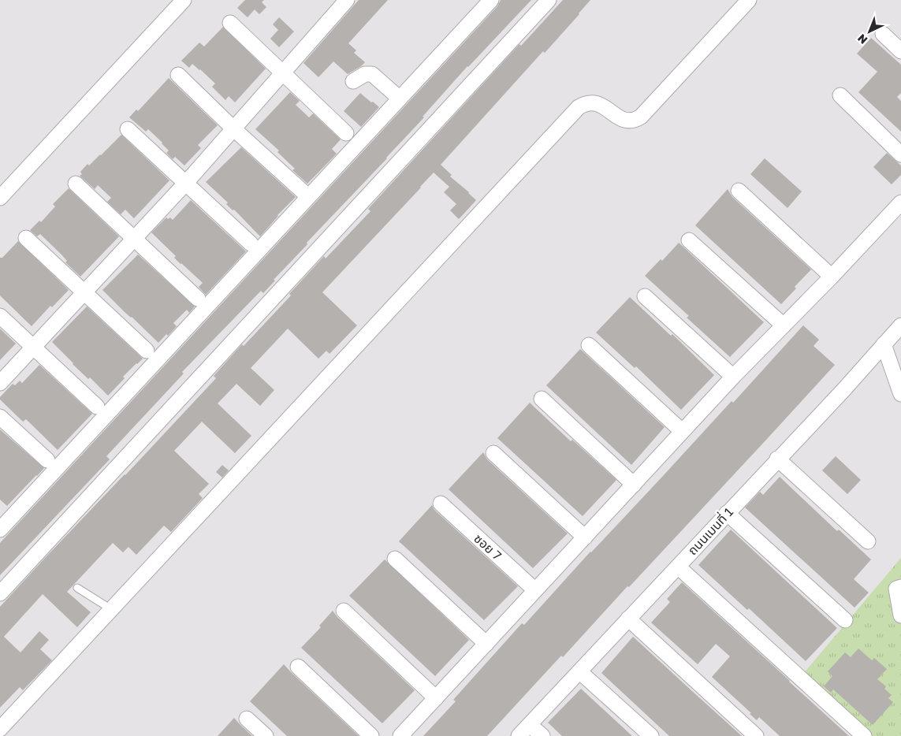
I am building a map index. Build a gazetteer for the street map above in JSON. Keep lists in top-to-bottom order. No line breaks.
{"streets":{"street":["ถนนเมนที่ 1","ซอย 7"]},"north":"bottom left"}
